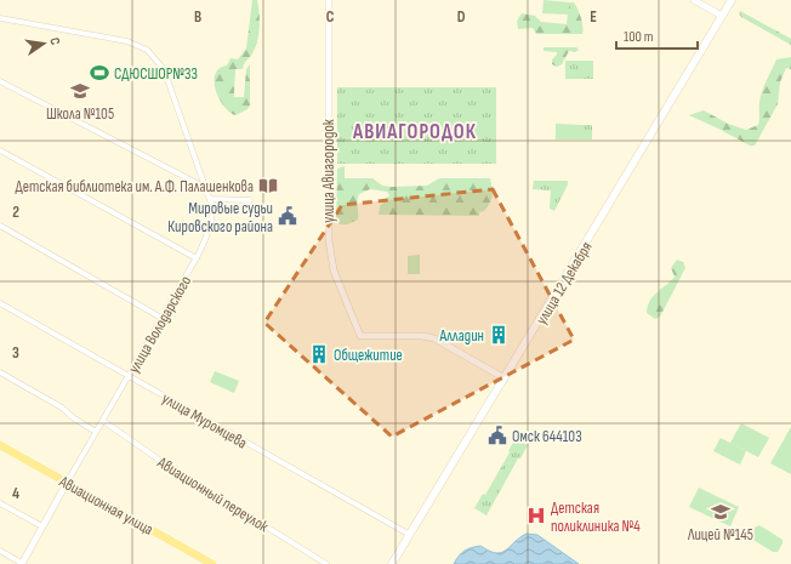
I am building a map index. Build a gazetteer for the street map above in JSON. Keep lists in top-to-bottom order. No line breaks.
{"streets":{"main road":["улица 12 Декабря","Авиационная улица"],"street":["улица Авиагородок","улица Володарского","улица Муромцева","Авиационный переулок"]},"crossings":[["улица Авиагородок","улица 12 Декабря"],["улица 12 Декабря","улица Муромцева"],["улица Володарского","улица Муромцева"],["улица Володарского","Авиационный переулок"],["улица Володарского","Авиационная улица"]],"districts":["АВИАГОРОДОК"],"places":{"sports":["СДЮСШОР№33"],"school or university":["Школа №105","Лицей №145"],"library":["Детская библиотека им. А.Ф. Палашенкова"],"public building":["Мировые судьи Кировского района","Омск 644103"],"building":["Алладин","Общежитие"],"hospital":["Детская поликлиника №4"]},"scale_bar":"100 m","north":"right","grid":{"columns":["B","C","D","E"],"rows":["2","3","4"]}}
